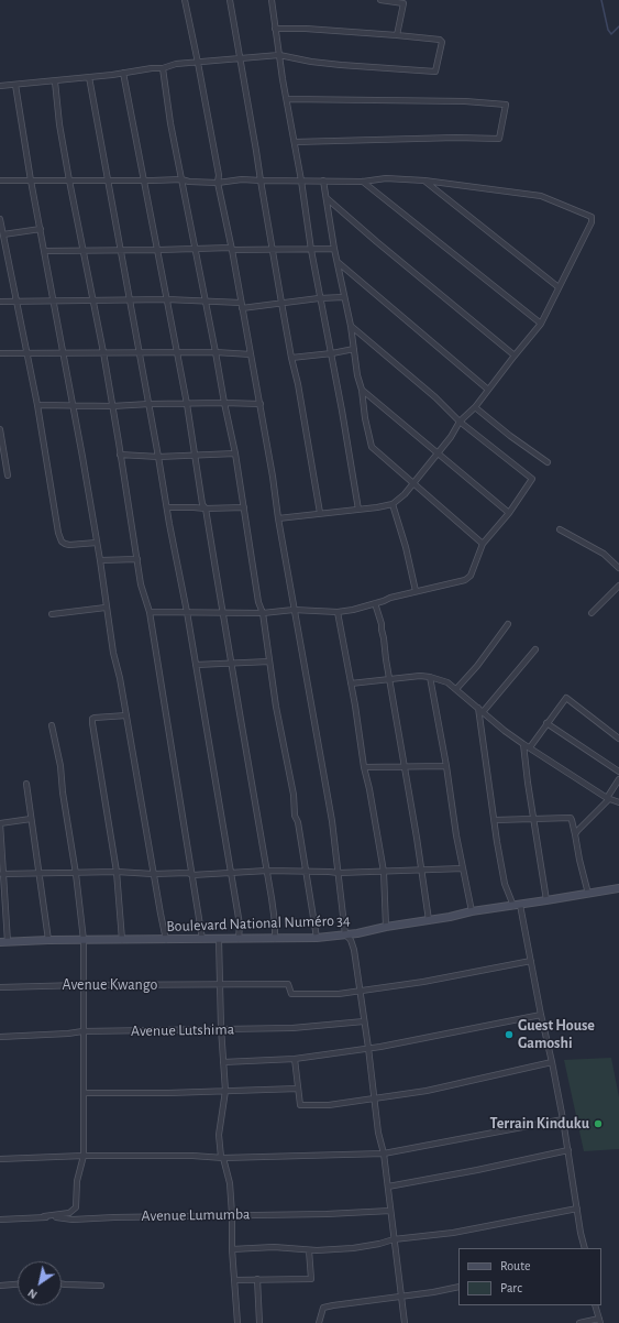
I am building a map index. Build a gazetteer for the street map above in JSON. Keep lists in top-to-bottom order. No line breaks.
{"streets":{"main road":["Boulevard National Numéro 34"],"street":["Avenue Kwango","Avenue Lutshima","Avenue Lumumba"]},"places":["Guest House Gamoshi","Terrain Kinduku"],"legend":["Route","Parc"],"north":"bottom left"}
